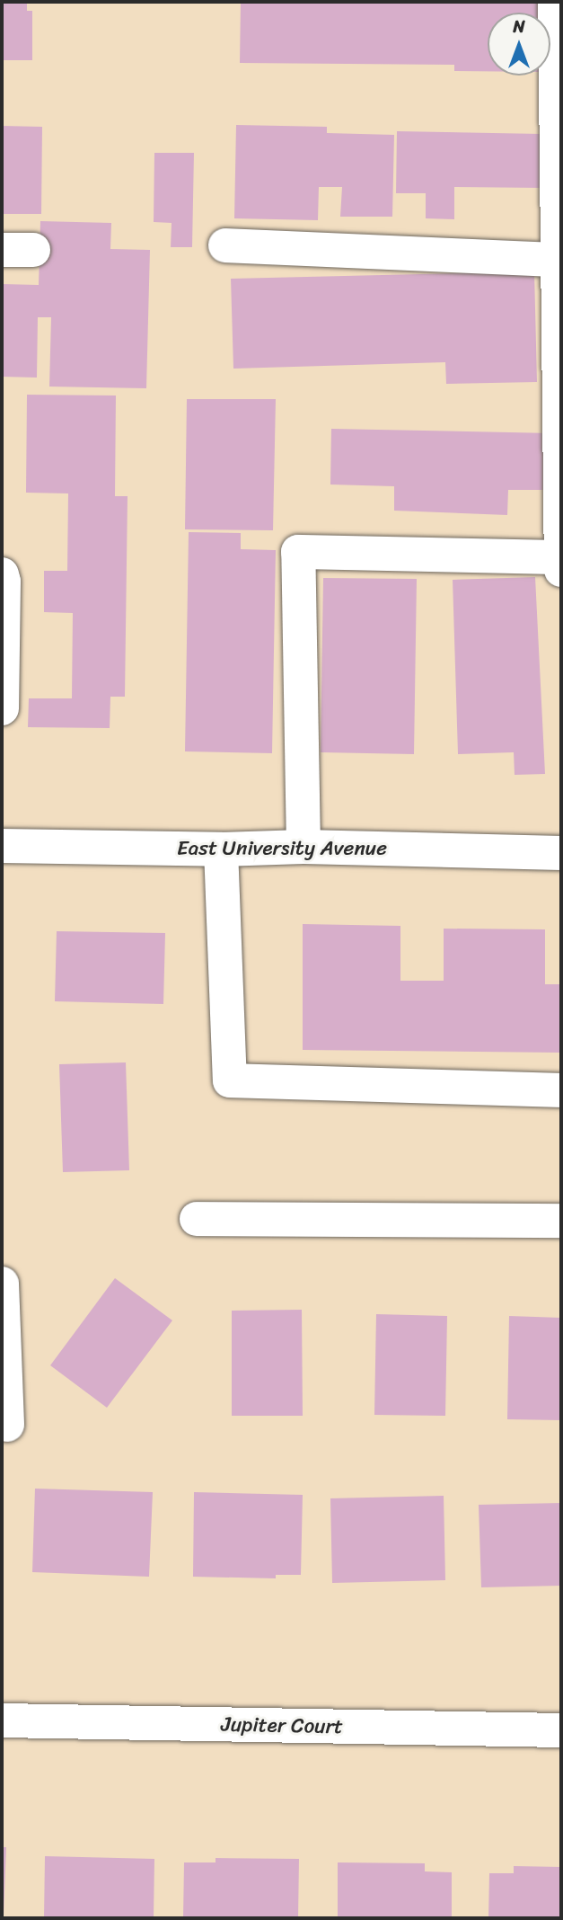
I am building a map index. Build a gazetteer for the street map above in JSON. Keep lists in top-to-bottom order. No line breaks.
{"streets":{"street":["East University Avenue","Jupiter Court"]},"north":"top"}
